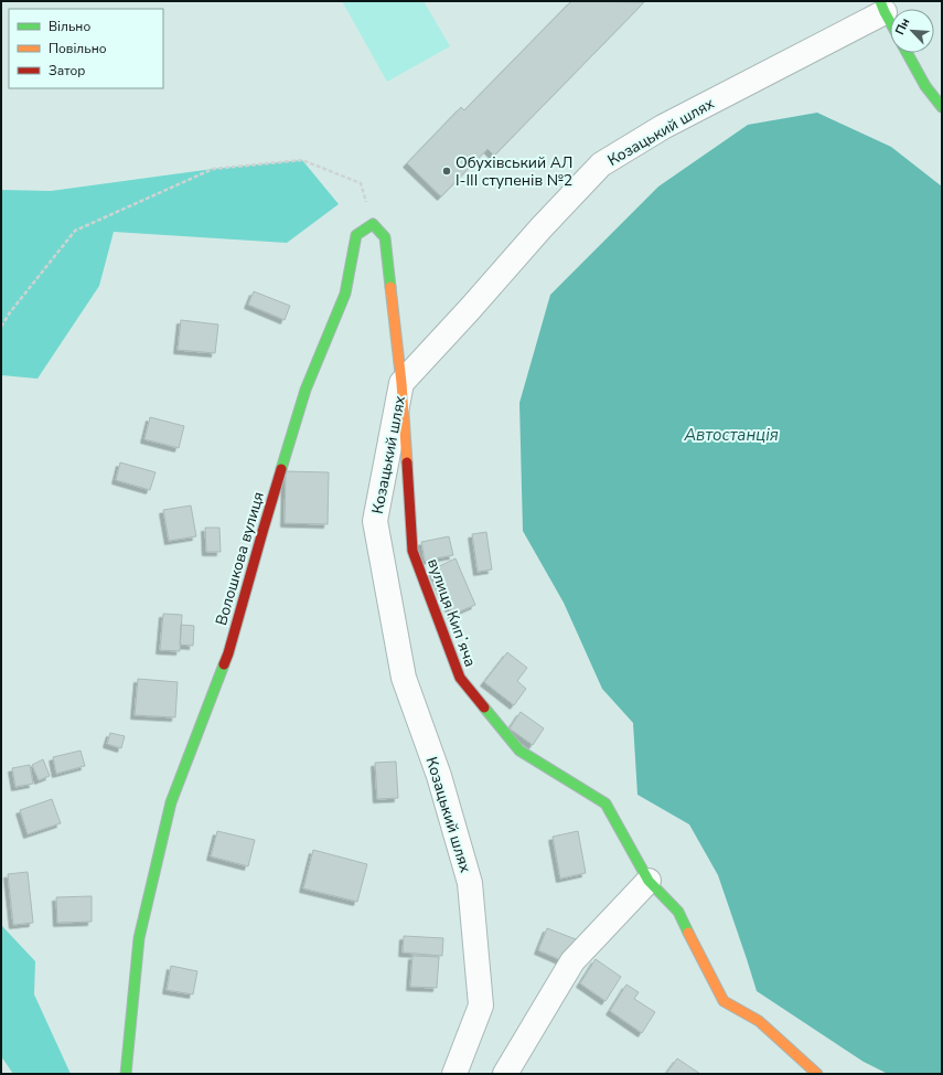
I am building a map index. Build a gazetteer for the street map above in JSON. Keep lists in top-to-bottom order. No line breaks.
{"streets":{"street":["Козацький шлях","Волошкова вулиця","вулиця Кипʼяча"]},"crossings":[["Козацький шлях","вулиця Кипʼяча"]],"water":["Автостанція"],"places":["Обухівський АЛ І-ІІІ ступенів №2"],"legend":["Вільно","Повільно","Затор"],"north":"top left"}
